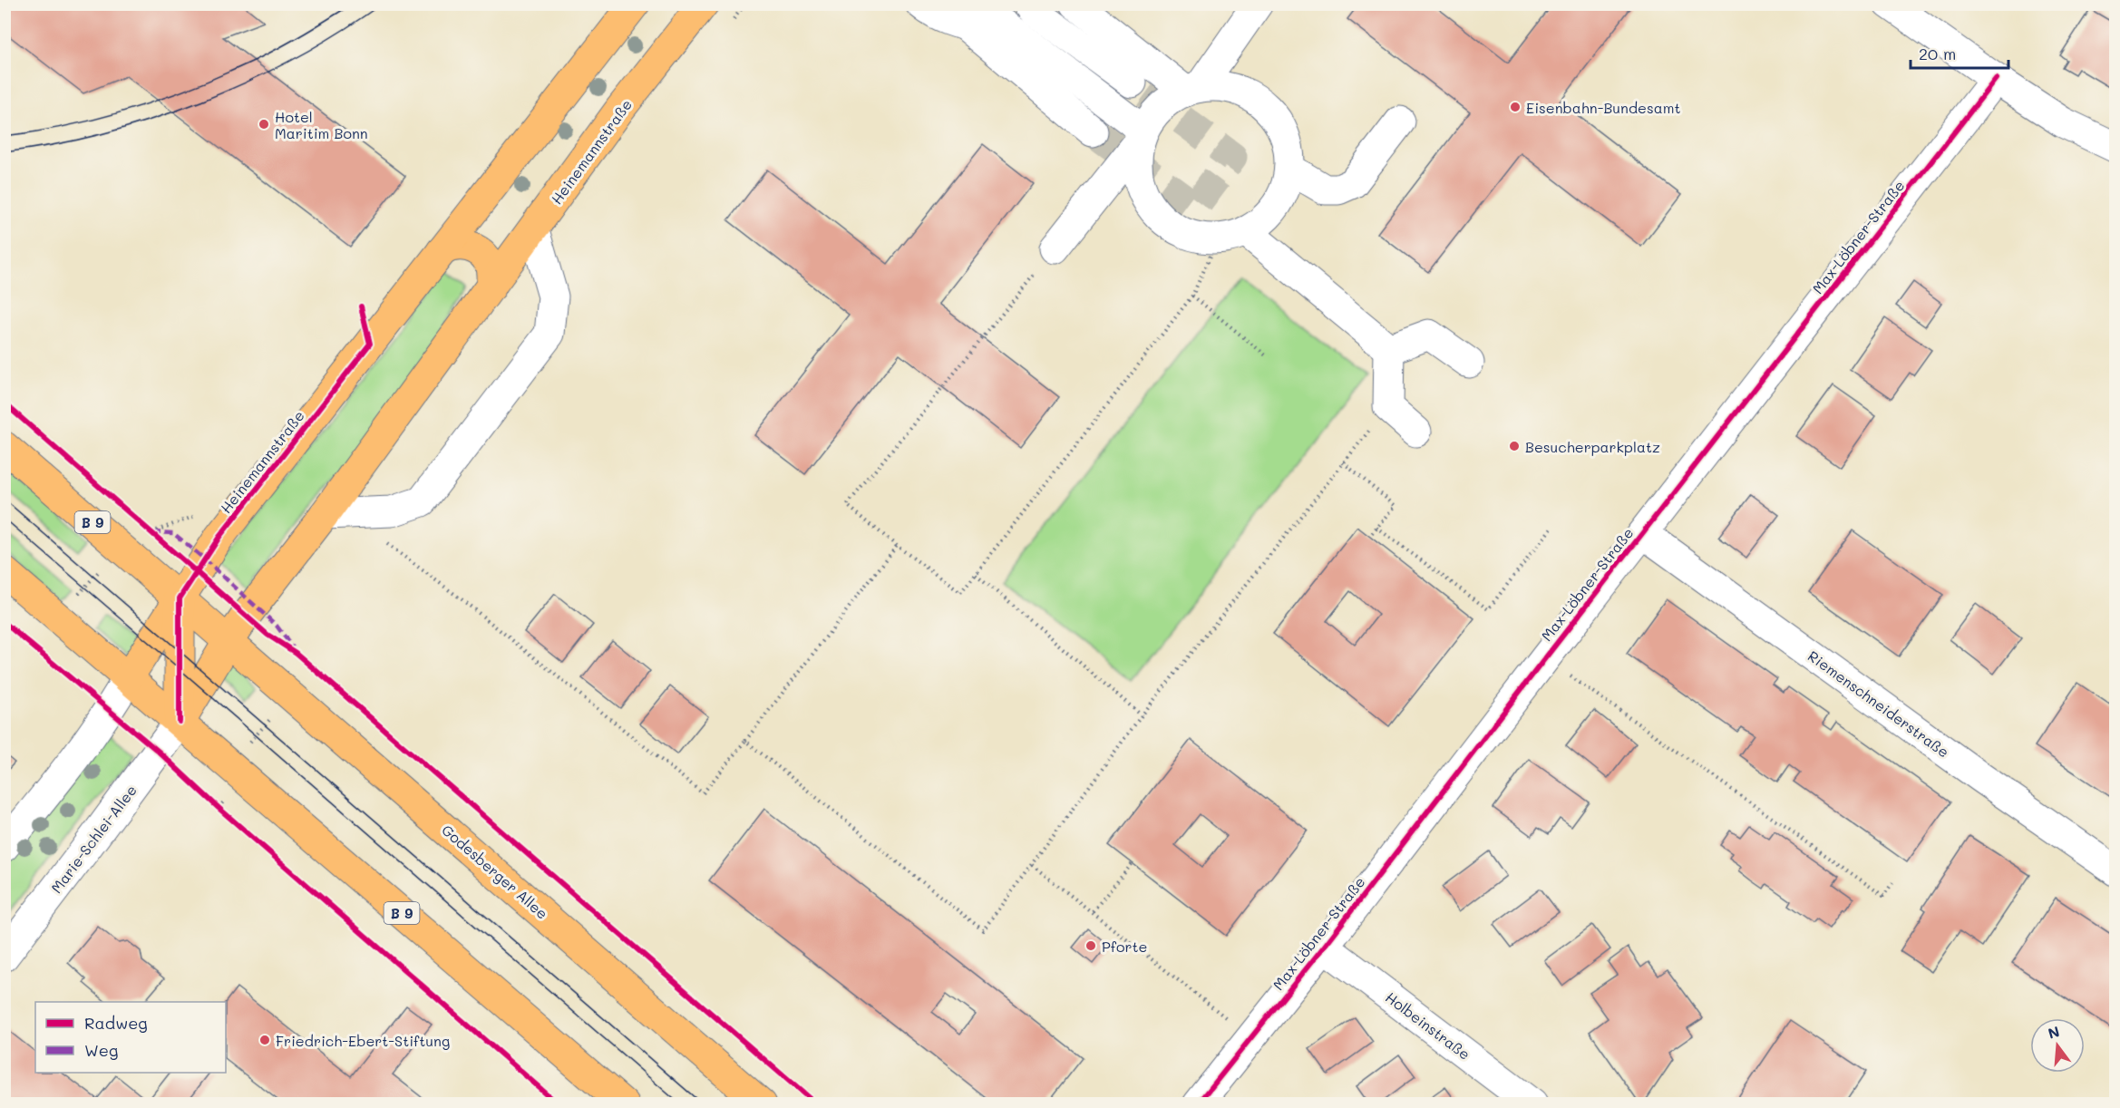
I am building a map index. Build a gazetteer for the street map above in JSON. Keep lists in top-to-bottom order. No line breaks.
{"streets":{"main road":["Heinemannstraße","B 9","Godesberger Allee"],"street":["Max-Löbner-Straße","Riemenschneiderstraße","Marie-Schlei-Allee","Holbeinstraße"]},"crossings":[["Heinemannstraße","Godesberger Allee"],["Max-Löbner-Straße","Riemenschneiderstraße"],["Max-Löbner-Straße","Holbeinstraße"],["B 9","Marie-Schlei-Allee"]],"places":["Eisenbahn-Bundesamt","Hotel Maritim Bonn","Besucherparkplatz","Pforte","Friedrich-Ebert-Stiftung"],"legend":["Radweg","Weg"],"scale_bar":"20 m","north":"top"}
